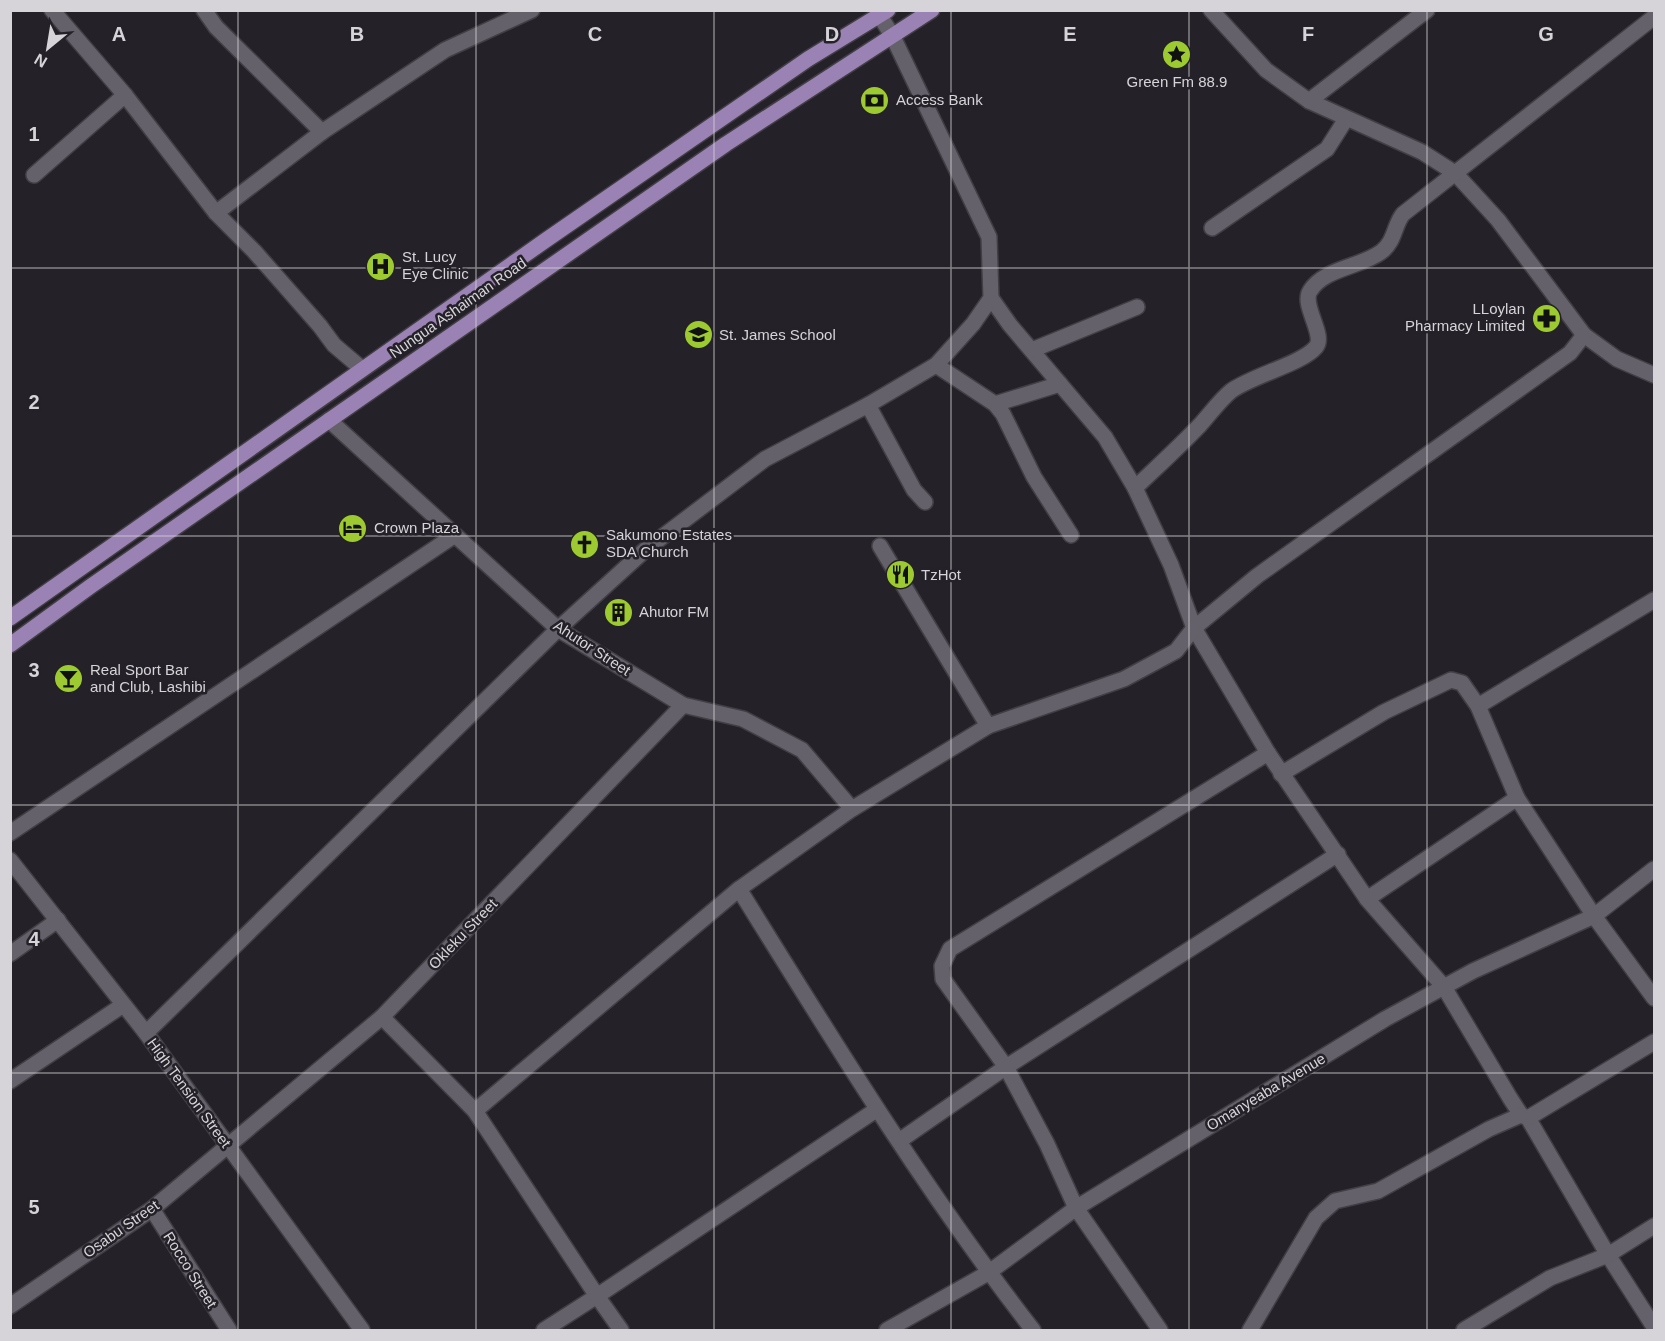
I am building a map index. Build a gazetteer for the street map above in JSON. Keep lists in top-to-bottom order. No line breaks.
{"streets":{"main road":["Nungua Ashaiman Road"],"street":["Ahutor Street","Okleku Street","Omanyeaba Avenue","High Tension Street","Osabu Street","Rocco Street"]},"crossings":[["Nungua Ashaiman Road","Ahutor Street"],["Ahutor Street","Okleku Street"],["Okleku Street","High Tension Street"],["Okleku Street","Osabu Street"],["High Tension Street","Osabu Street"],["Osabu Street","Rocco Street"]],"places":{"place":["Green Fm 88.9"],"bank":["Access Bank"],"hospital":["St. Lucy Eye Clinic"],"pharmacy":["LLoylan Pharmacy Limited"],"school or university":["St. James School"],"hotel":["Crown Plaza"],"church":["Sakumono Estates SDA Church"],"restaurant":["TzHot"],"building":["Ahutor FM"],"bar":["Real Sport Bar and Club, Lashibi"]},"north":"bottom left","grid":{"columns":["A","B","C","D","E","F","G"],"rows":["1","2","3","4","5"]}}
